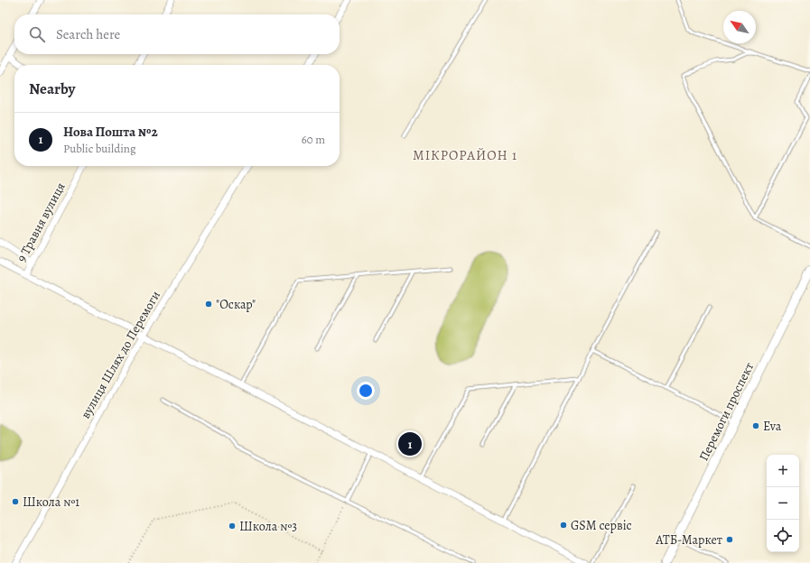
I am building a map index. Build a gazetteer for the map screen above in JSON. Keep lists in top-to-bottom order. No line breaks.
{"streets":{"street":["9 Травня вулиця","вулиця Шлях до Перемоги","Перемоги проспект"]},"districts":["МІКРОРАЙОН 1"],"places":["\"Оскар\"","Eva","Школа №1","GSM сервіс","Школа №3","АТБ-Маркет"],"north":"top left","page":{"search":"Search here","heading":"Nearby","list":[{"mark":"1","name":"Нова Пошта №2","note":"Public building","value":"60 m"}],"pins":"1","map_buttons":["+","−"]}}
